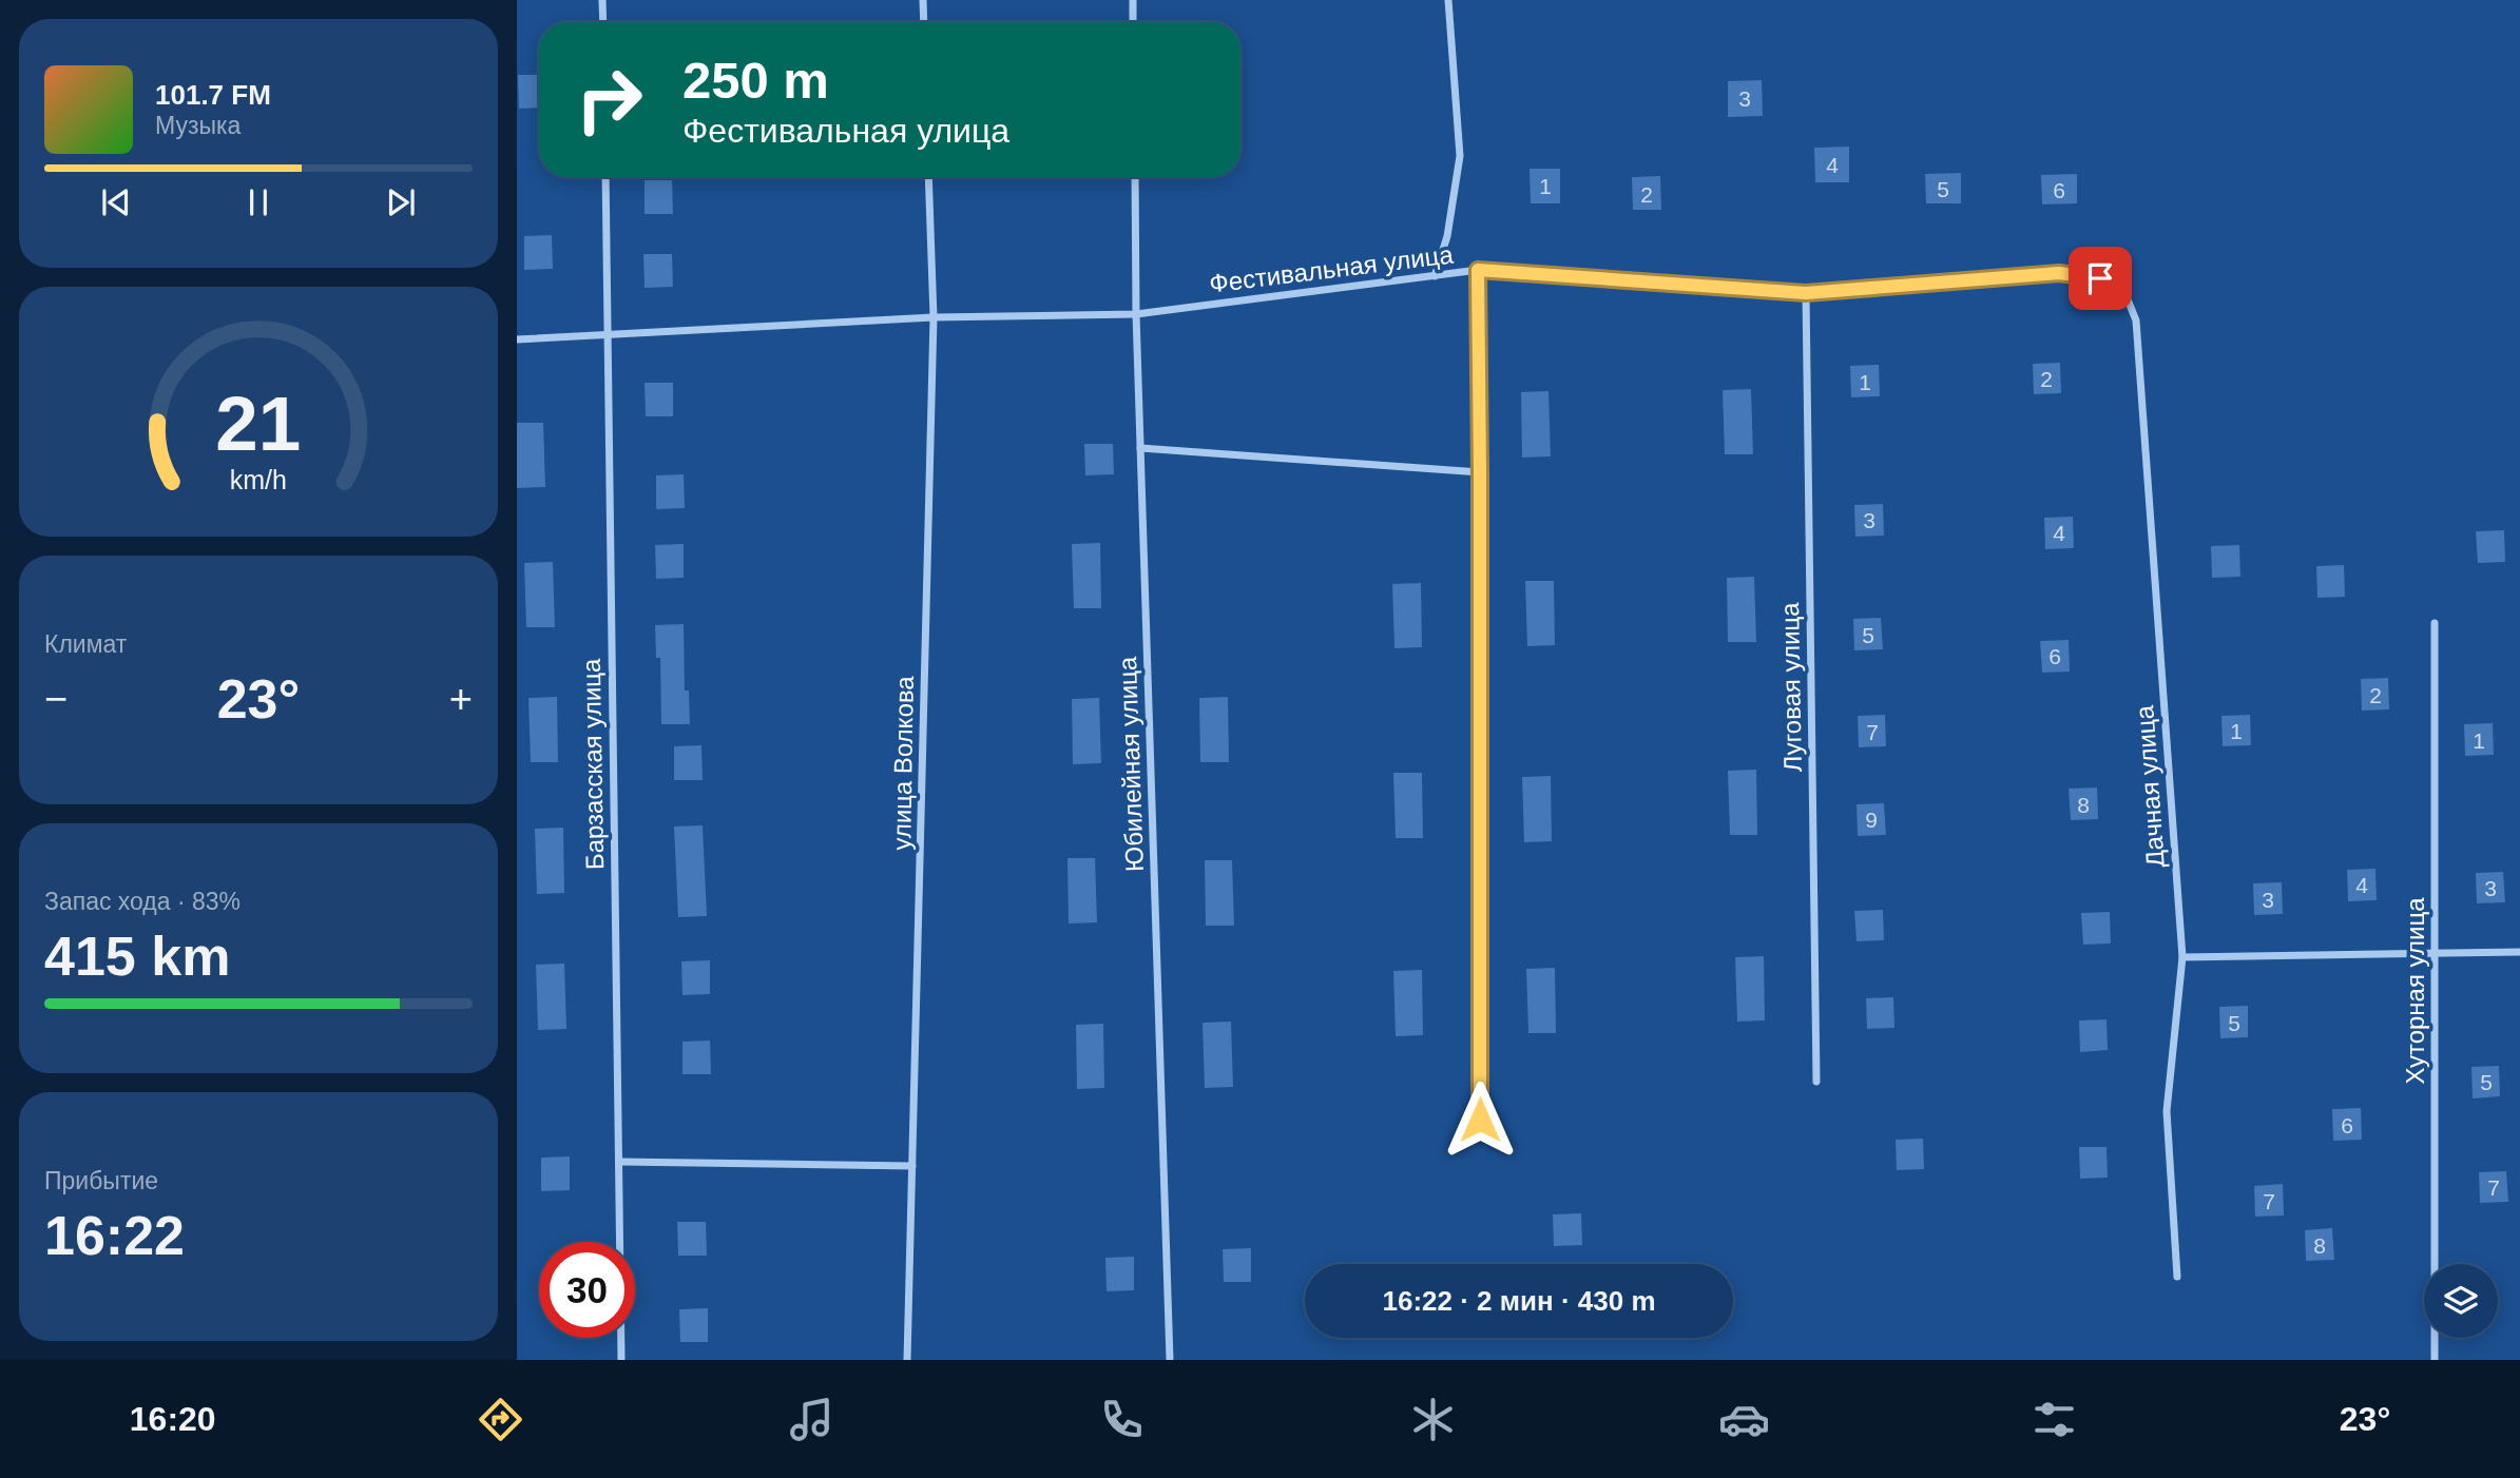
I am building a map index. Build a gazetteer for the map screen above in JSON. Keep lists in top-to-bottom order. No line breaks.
{"streets":{"street":["Фестивальная улица","Луговая улица","улица Волкова","Барзасская улица","Юбилейная улица","Дачная улица","Хуторная улица"]},"crossings":[["Фестивальная улица","Луговая улица"],["Фестивальная улица","улица Волкова"],["Фестивальная улица","Барзасская улица"],["Фестивальная улица","Юбилейная улица"],["Фестивальная улица","Дачная улица"]],"house_numbers":["3","4","1","5","6","2","2","1","3","4","5","6","2","1","7","1","8","9","4","3","3","5","5","6","7","7","8"],"page":{"turn":["250 m","Фестивальная улица"],"song":["101.7 FM","Музыка"],"tile":["Климат",["Запас хода · 83%","415 km"],["Прибытие","16:22"]],"heat":["−","23°","+"],"limit":"30","trip":"16:22 · 2 мин · 430 m","tabs":["16:20","23°"],"gauge":["21","km/h"]}}
